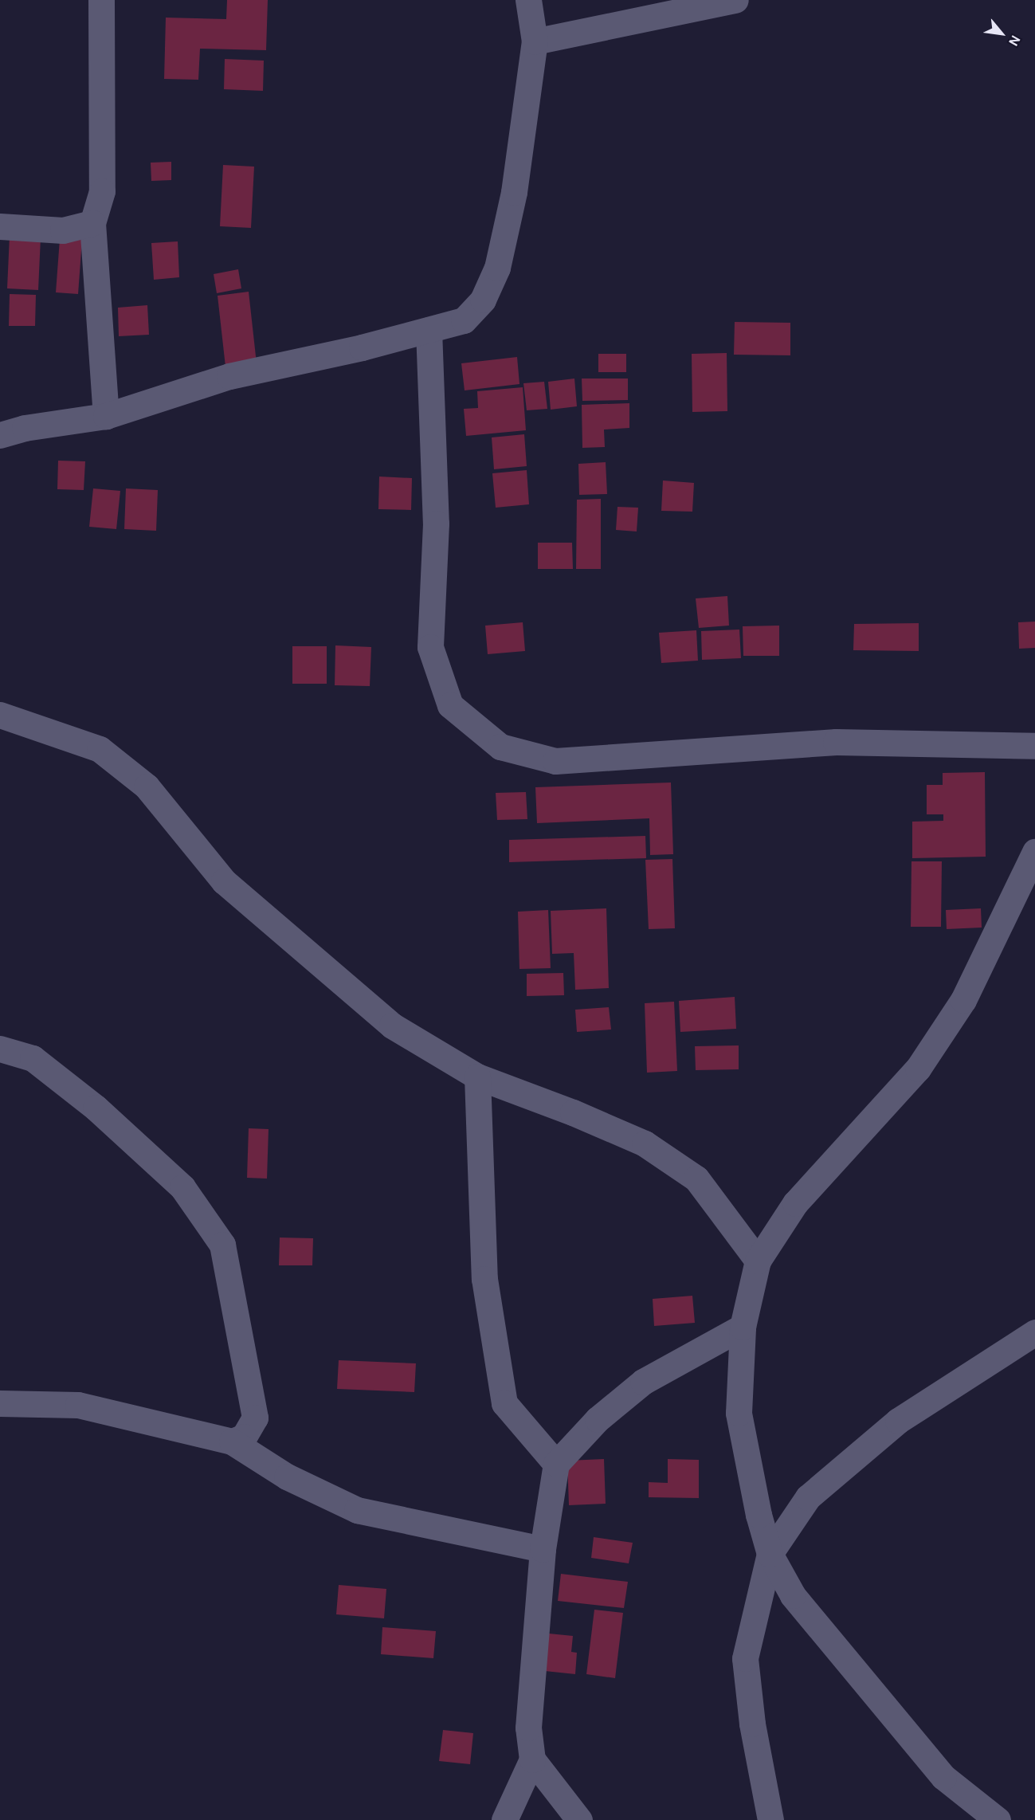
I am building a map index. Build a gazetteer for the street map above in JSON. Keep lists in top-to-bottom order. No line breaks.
{"north":"bottom right"}
